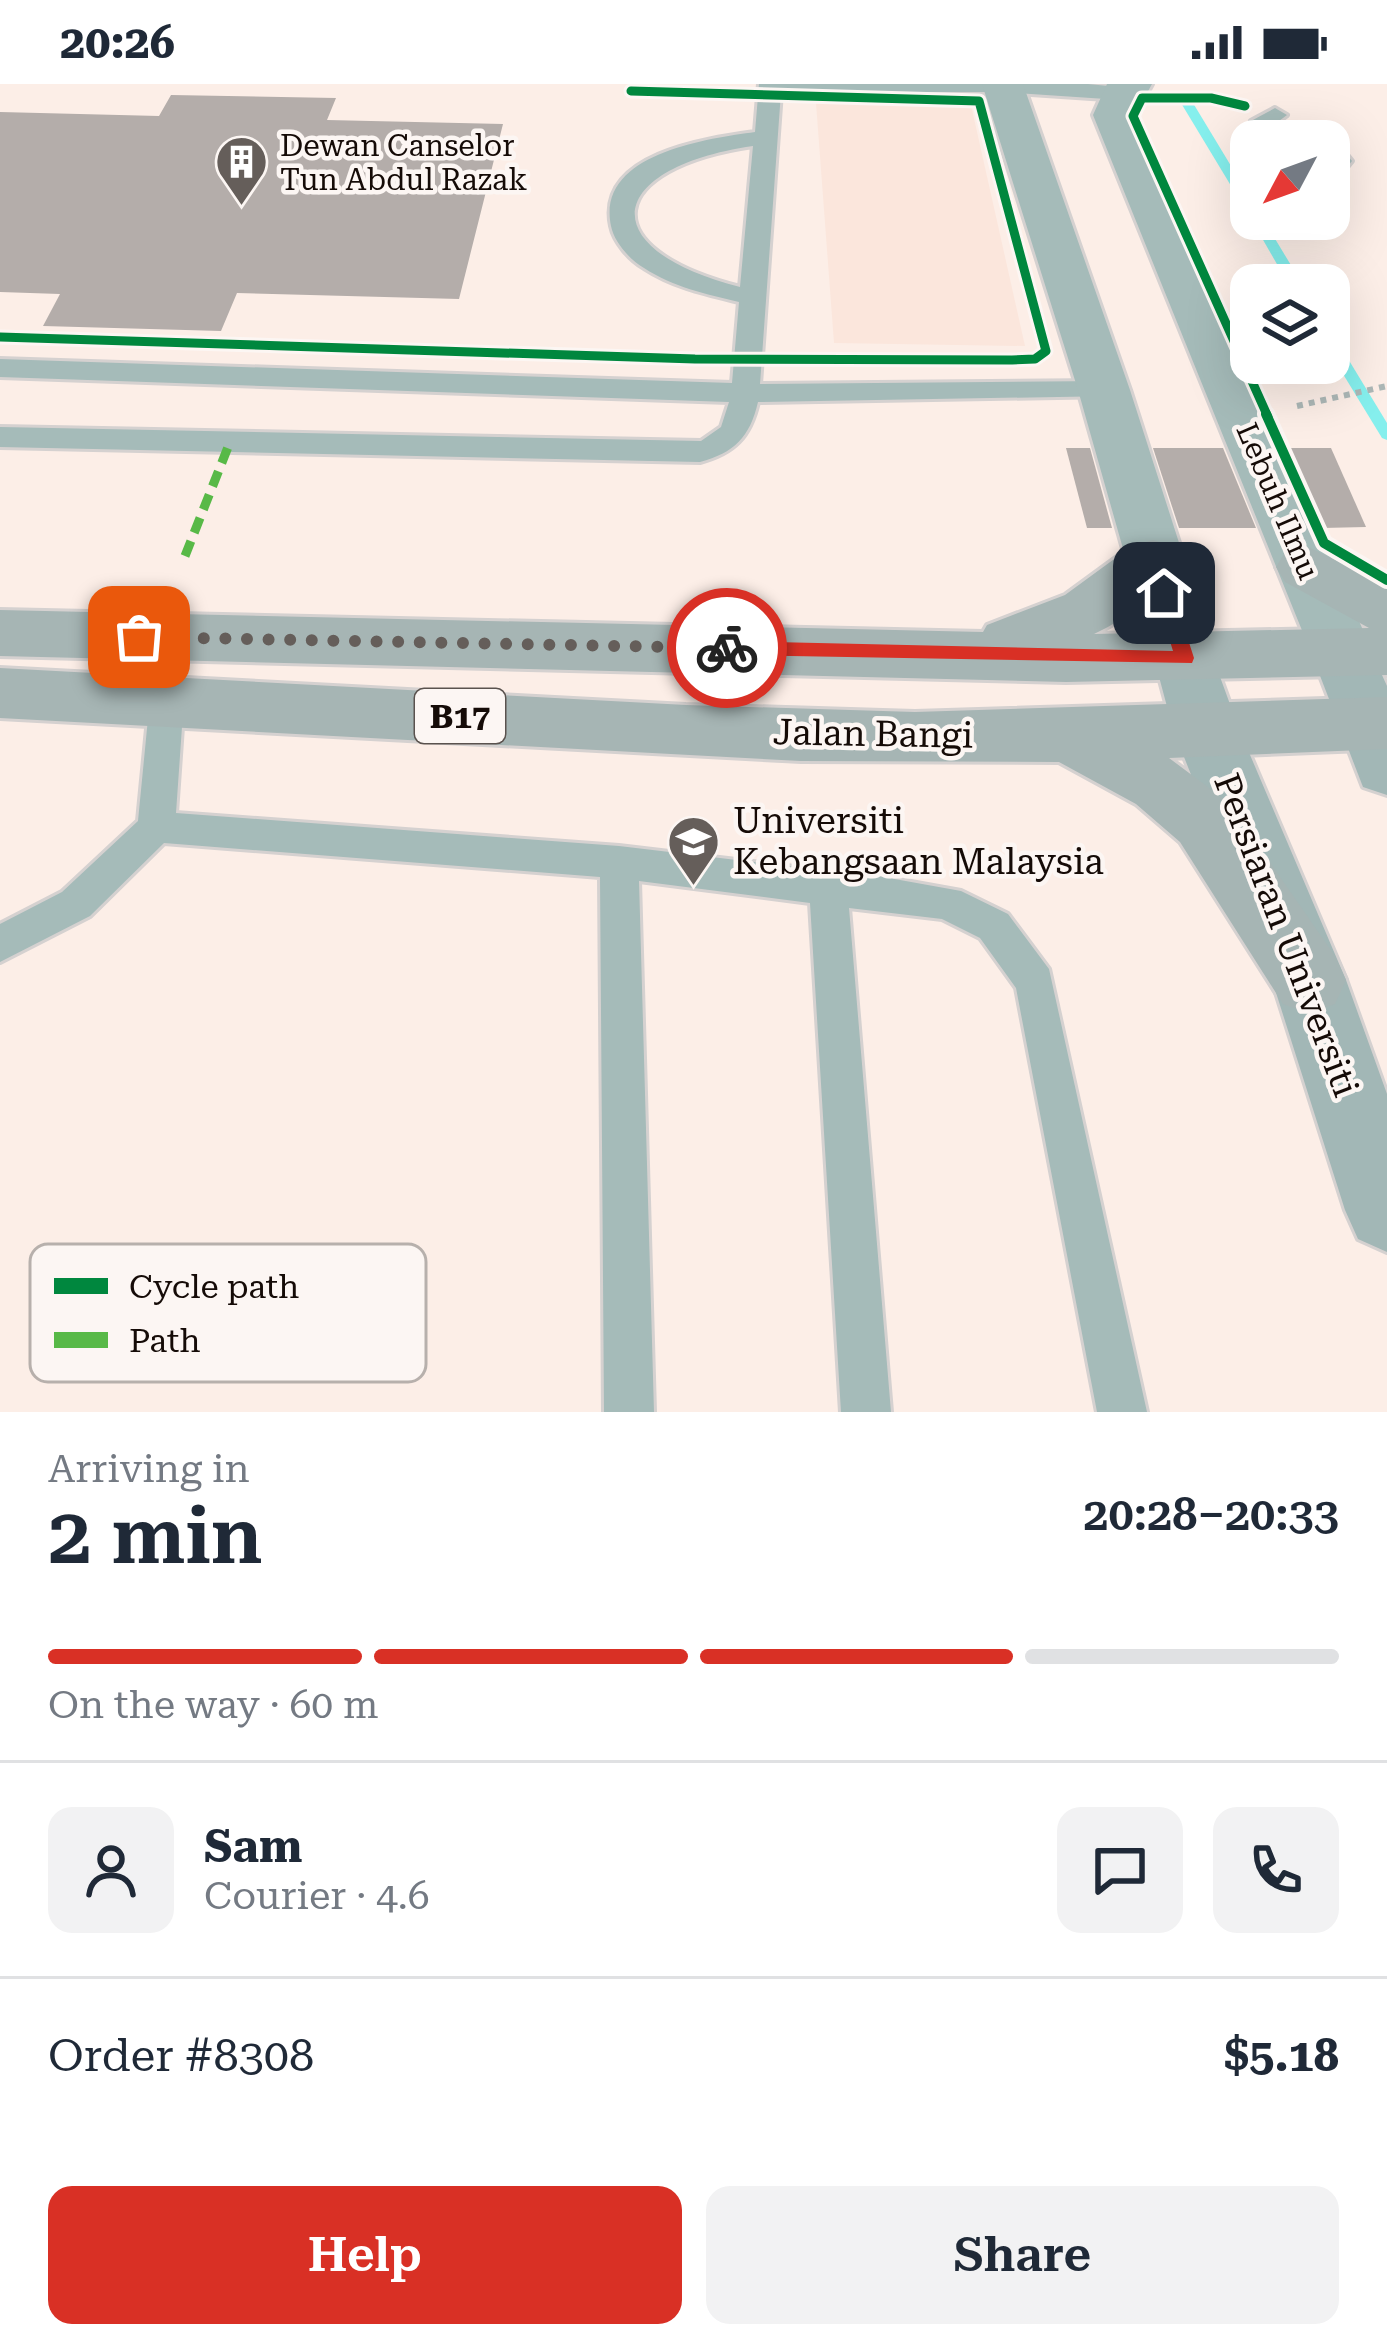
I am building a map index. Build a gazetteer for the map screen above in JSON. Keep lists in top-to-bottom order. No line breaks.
{"streets":{"main road":["B17","Jalan Bangi","Persiaran Universiti"],"street":["Lebuh Ilmu"]},"crossings":[["Lebuh Ilmu","B17"],["B17","Persiaran Universiti"],["Jalan Bangi","Persiaran Universiti"]],"places":{"building":["Dewan Canselor Tun Abdul Razak"],"school or university":["Universiti Kebangsaan Malaysia"]},"legend":["Cycle path","Path"],"north":"bottom left","page":{"status":"20:26","heading":["2 min","Arriving in","20:28–20:33"],"panel":["Sam","Courier · 4.6","Order #8308","$5.18"],"bar":"On the way · 60 m","buttons":["Help","Share"]}}
